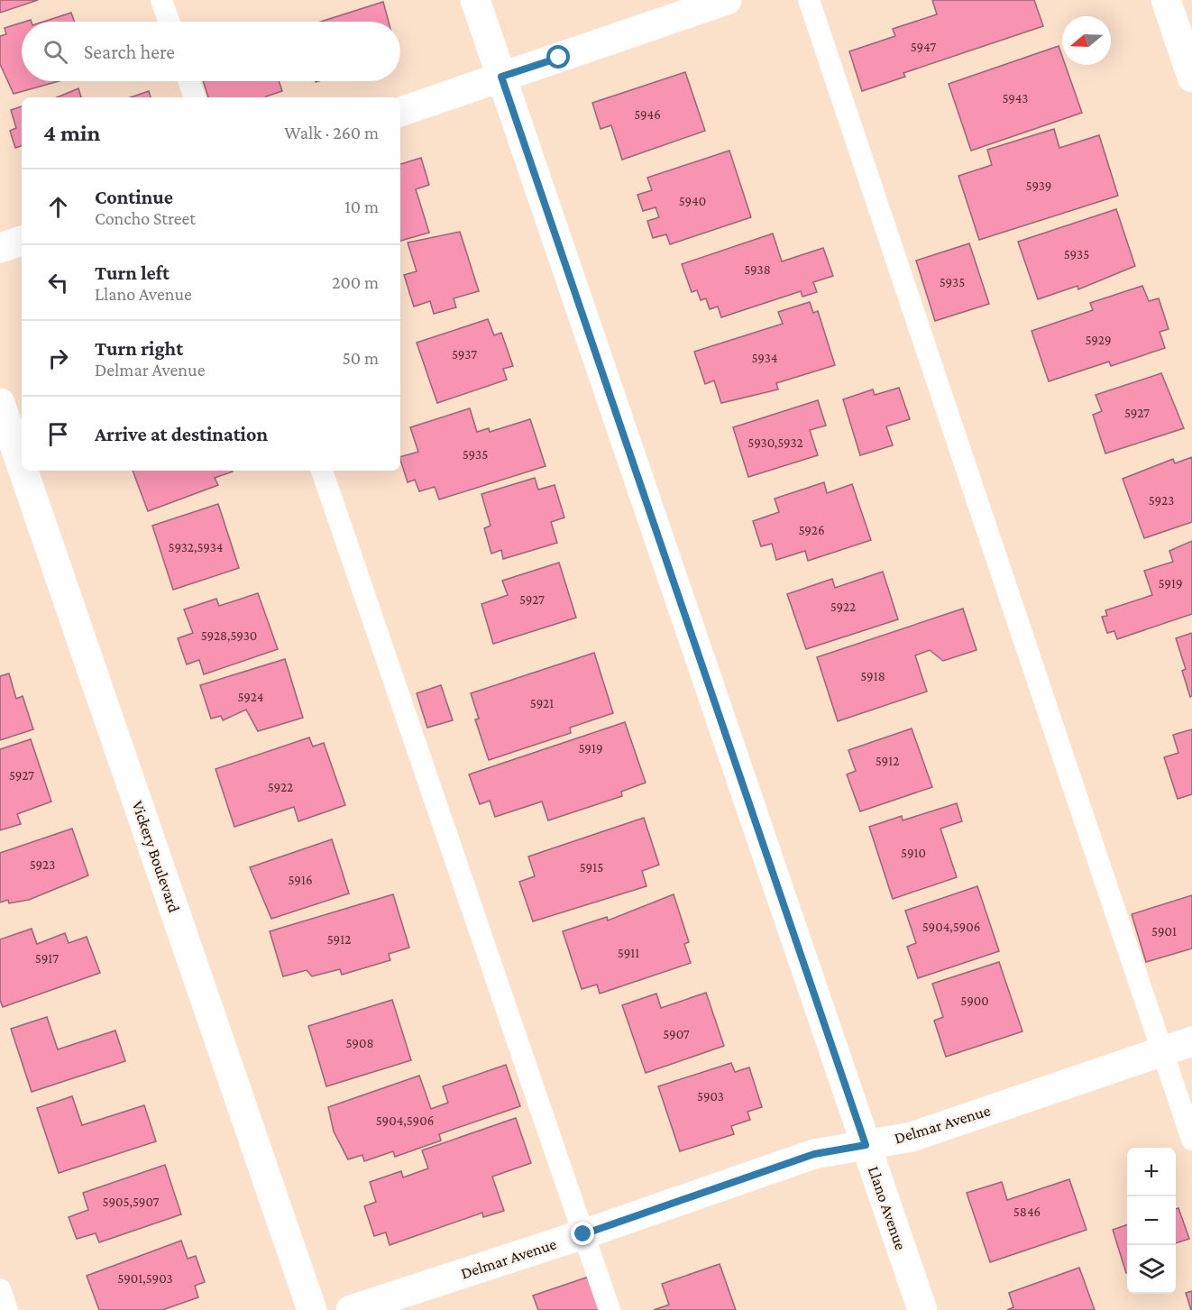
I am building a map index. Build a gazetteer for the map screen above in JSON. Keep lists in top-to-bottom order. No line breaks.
{"streets":{"street":["Vickery Boulevard","Delmar Avenue","Llano Avenue"]},"crossings":[["Delmar Avenue","Llano Avenue"]],"house_numbers":["5947","5943","5946","5939","5940","5935","5938","5935","5929","5937","5934","5927","5930,5932","5935","5923","5926","5932,5934","5919","5927","5922","5928,5930","5918","5924","5921","5919","5912","5927","5922","5910","5923","5915","5916","5904,5906","5901","5912","5911","5917","5900","5907","5908","5903","5904,5906","5905,5907","5846","5901,5903"],"north":"left","page":{"search":"Search here","heading":["4 min","Walk · 260 m"],"list":[["Continue","Concho Street","10 m"],["Turn left","Llano Avenue","200 m"],["Turn right","Delmar Avenue","50 m"],"Arrive at destination"],"map_buttons":["+","−"]}}
